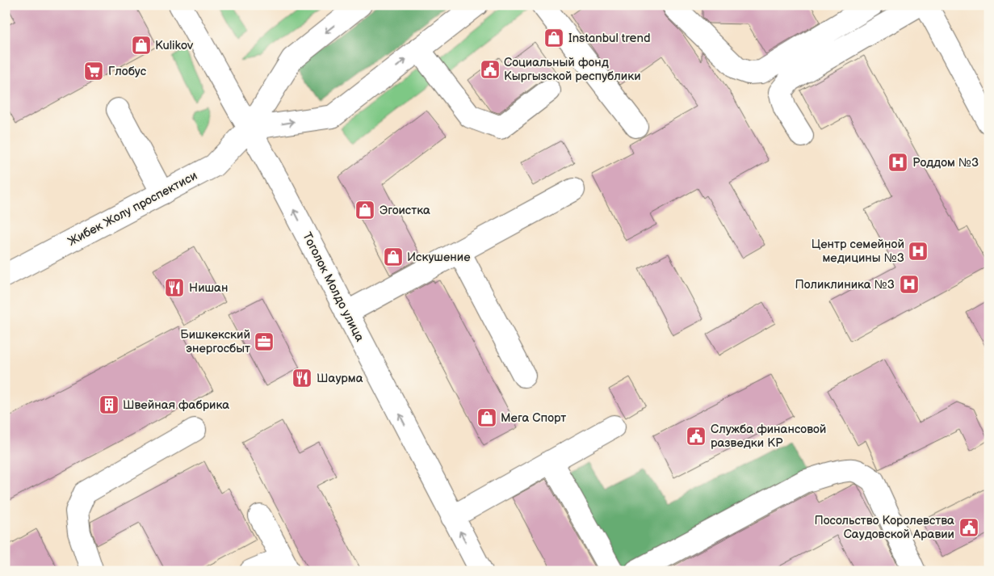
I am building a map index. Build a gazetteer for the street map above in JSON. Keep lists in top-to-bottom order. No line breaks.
{"streets":{"main road":["Жибек Жолу проспектиси","Тоголок Молдо улица"]},"crossings":[["Жибек Жолу проспектиси","Тоголок Молдо улица"]],"one_way":["Жибек Жолу проспектиси"],"places":{"shop":["Instanbul trend","Kulikov","Эгоистка","Искушение","Мега Спорт"],"public building":["Социальный фонд Кыргызской республики","Служба финансовой разведки КР","Посольство Королевства Саудовской Аравии"],"supermarket":["Глобус"],"hospital":["Роддом №3","Центр семейной медицины №3","Поликлиника №3"],"restaurant":["Нишан","Шаурма"],"office":["Бишкекский энергосбыт"],"building":["Швейная фабрика"]}}
